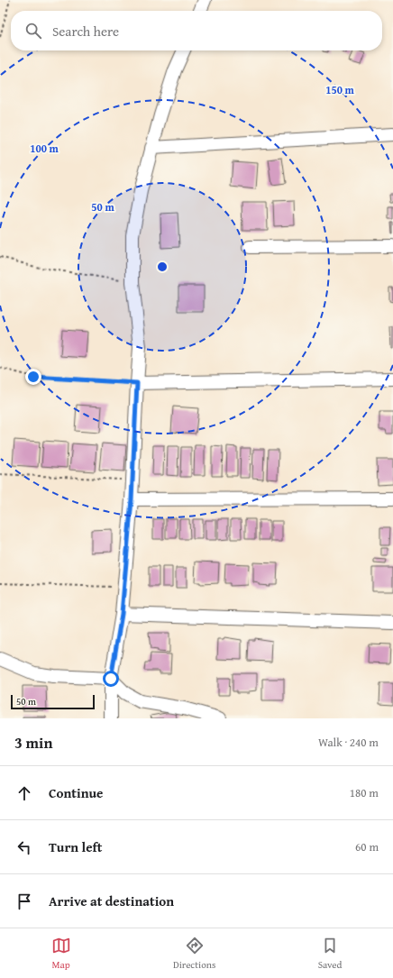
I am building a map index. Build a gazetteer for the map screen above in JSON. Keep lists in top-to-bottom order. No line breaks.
{"scale_bar":"50 m","page":{"search":"Search here","scale":"50 m","heading":["3 min","Walk · 240 m"],"list":[["Continue","180 m"],["Turn left","60 m"],"Arrive at destination"],"nav":["Map","Directions","Saved"]},"rings":["150 m","100 m","50 m"]}
